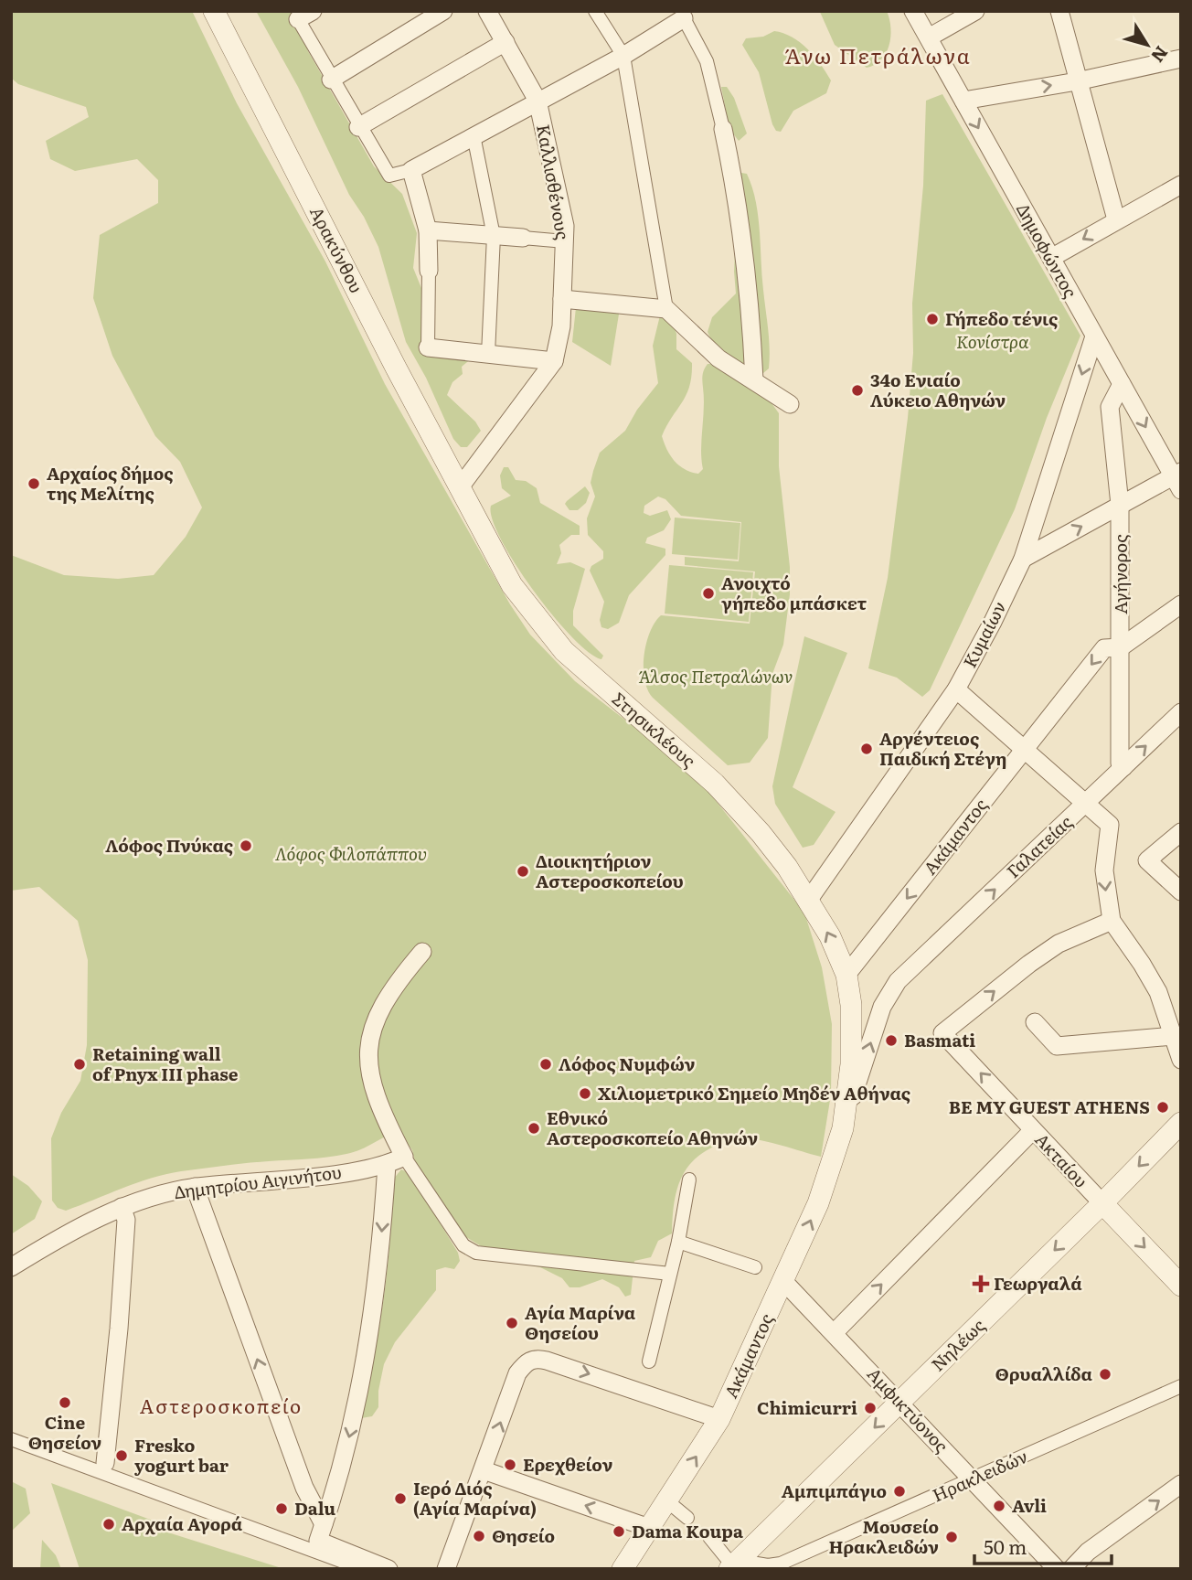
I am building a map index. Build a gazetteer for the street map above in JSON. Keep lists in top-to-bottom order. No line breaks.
{"streets":{"street":["Καλλισθένους","Αρακύνθου","Δημοφώντος","Αγήνορος","Κυμαίων","Στησικλέους","Ακάμαντος","Γαλατείας","Ακταίου","Δημητρίου Αιγινήτου","Νηλέως","Αμφικτύονος","Ηρακλειδών"]},"crossings":[["Καλλισθένους","Αρακύνθου"],["Καλλισθένους","Στησικλέους"],["Αρακύνθου","Στησικλέους"],["Δημοφώντος","Αγήνορος"],["Δημοφώντος","Κυμαίων"],["Αγήνορος","Ακάμαντος"],["Αγήνορος","Γαλατείας"],["Κυμαίων","Στησικλέους"],["Στησικλέους","Ακάμαντος"],["Ακάμαντος","Γαλατείας"],["Ακάμαντος","Αμφικτύονος"],["Ακταίου","Νηλέως"],["Νηλέως","Αμφικτύονος"],["Νηλέως","Ηρακλειδών"],["Αμφικτύονος","Ηρακλειδών"]],"one_way":["Κυμαίων","Γαλατείας"],"districts":["Άνω Πετράλωνα","Αστεροσκοπείο"],"parks":["Κονίστρα","Άλσος Πετραλώνων","Λόφος Φιλοπάππου"],"places":{"other":["Γήπεδο τένις","34ο Ενιαίο Λύκειο Αθηνών","Αρχαίος δήμος της Μελίτης","Ανοιχτό γήπεδο μπάσκετ","Αργέντειος Παιδική Στέγη","Λόφος Πνύκας","Διοικητήριον Αστεροσκοπείου","Basmati","Retaining wall of Pnyx III phase","Λόφος Νυμφών","Χιλιομετρικό Σημείο Μηδέν Αθήνας","BE MY GUEST ATHENS","Εθνικό Αστεροσκοπείο Αθηνών","Αγία Μαρίνα Θησείου","Θρυαλλίδα","Cine Θησείον","Chimicurri","Fresko yogurt bar","Ερεχθείον","Αμπιμπάγιο","Ιερό Διός (Αγία Μαρίνα)","Avli","Dalu","Αρχαία Αγορά","Dama Koupa","Θησείο","Μουσείο Ηρακλειδών"],"health":["Γεωργαλά"]},"scale_bar":"50 m","north":"bottom right"}
